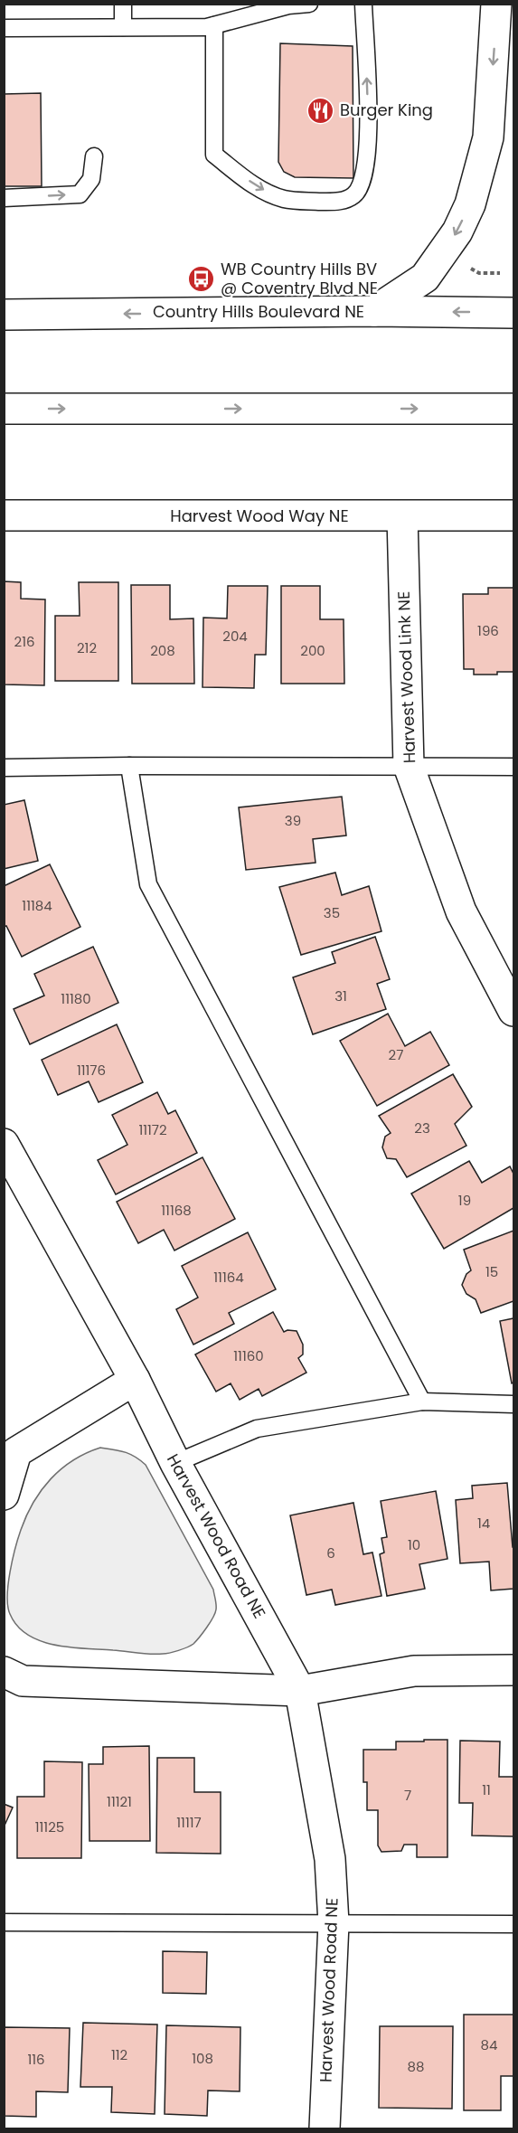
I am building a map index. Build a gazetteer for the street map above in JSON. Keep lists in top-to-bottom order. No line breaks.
{"streets":{"street":["Country Hills Boulevard NE","Harvest Wood Way NE","Harvest Wood Link NE","Harvest Wood Road NE"]},"crossings":[["Harvest Wood Way NE","Harvest Wood Link NE"]],"places":{"restaurant":["Burger King"],"bus stop":["WB Country Hills BV @ Coventry Blvd NE"]},"house_numbers":["196","204","216","212","208","200","39","11184","35","31","11180","27","11176","23","11172","19","11168","15","11164","11160","14","10","6","11","7","11121","11117","11125","84","112","108","116","88"]}
